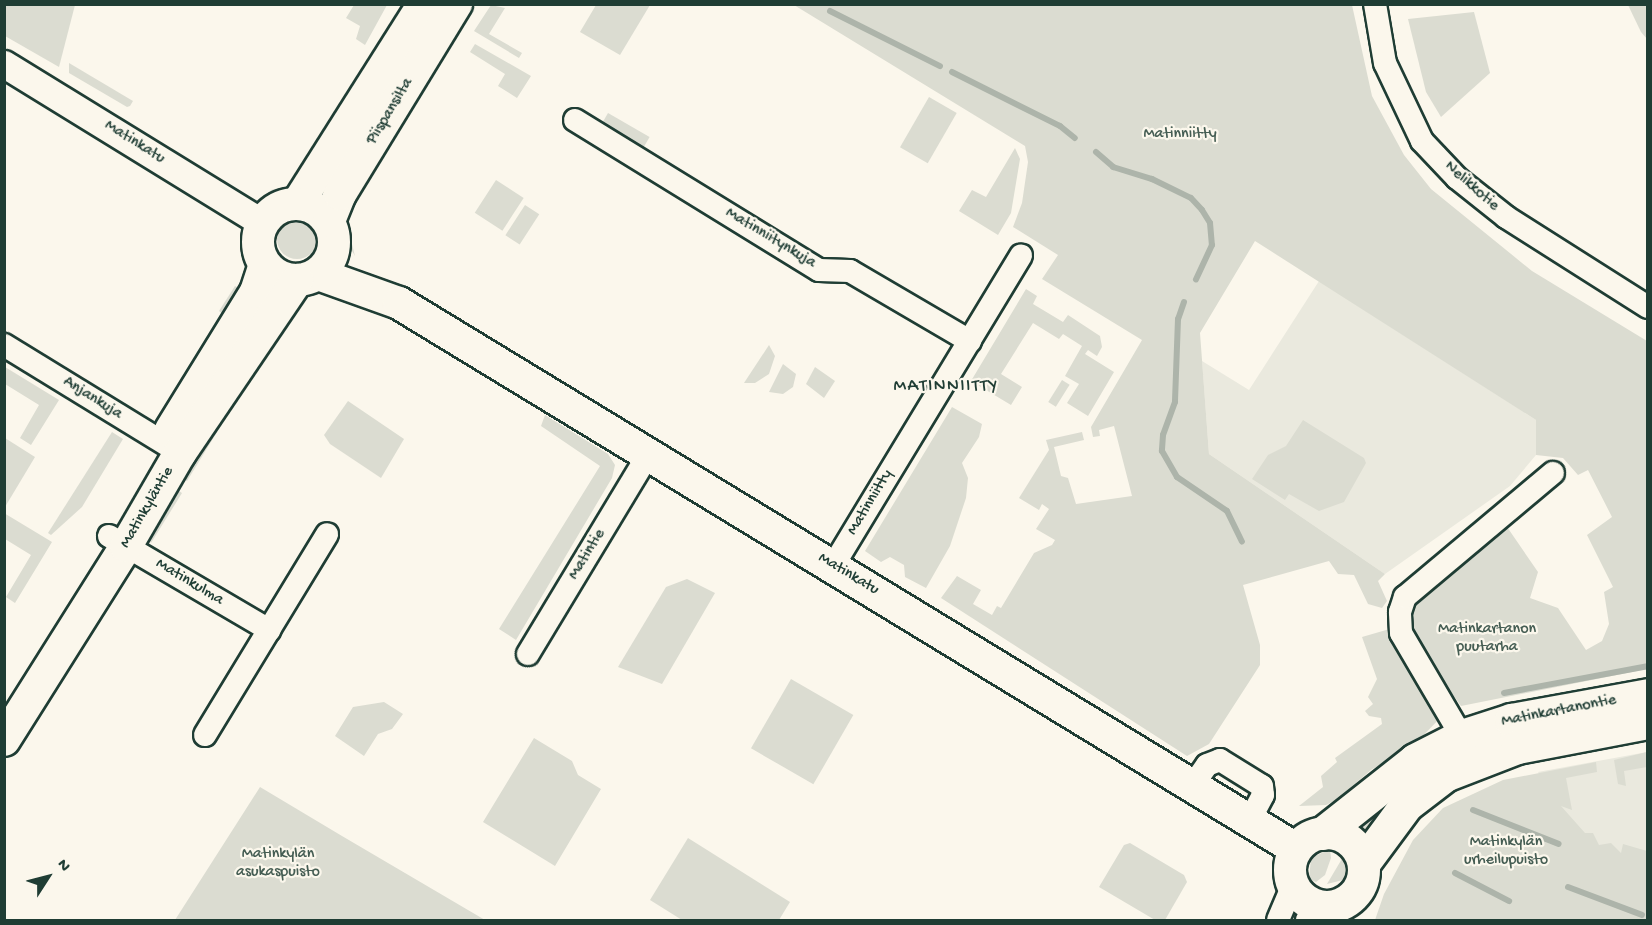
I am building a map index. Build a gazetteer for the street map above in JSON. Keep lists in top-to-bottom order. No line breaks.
{"streets":{"main road":["Piispansilta","Matinkatu","Matinkyläntie","Matinkartanontie"],"street":["Nelikkotie","Matinniitynkuja","Anjankuja","Matinniitty","Matintie","Matinkulma"]},"crossings":[["Piispansilta","Matinkatu"],["Piispansilta","Matinkyläntie"],["Matinkatu","Matinniitty"],["Matinkatu","Matinkyläntie"],["Matinkatu","Matintie"],["Matinkatu","Matinkartanontie"],["Matinniitynkuja","Matinniitty"],["Anjankuja","Matinkyläntie"],["Matinkyläntie","Matinkulma"]],"districts":["MATINNIITTY"],"parks":["Matinniitty","Matinkartanon puutarha","Matinkylän urheilupuisto","Matinkylän asukaspuisto"],"north":"top right"}
